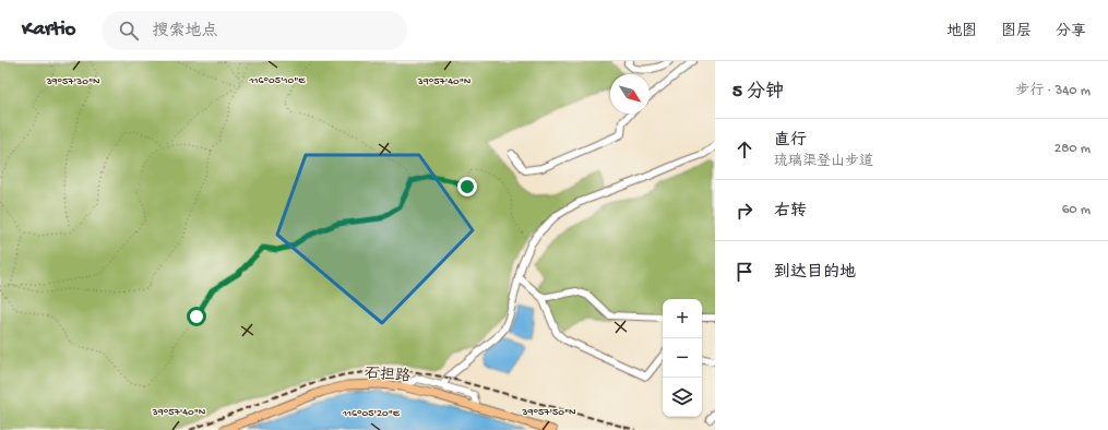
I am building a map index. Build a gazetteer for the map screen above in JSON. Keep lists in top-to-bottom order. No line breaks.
{"streets":{"main road":["石担路"]},"north":"bottom right","page":{"header":"Kartio","search":"搜索地点","nav":["地图","图层","分享"],"heading":["5 分钟","步行 · 340 m"],"list":[["直行","琉璃渠登山步道","280 m"],["右转","60 m"],"到达目的地"],"map_buttons":["+","−"]},"coordinates":["116°05'10\"E","39°57'30\"N","39°57'40\"N","39°57'50\"N","116°05'20\"E"]}
